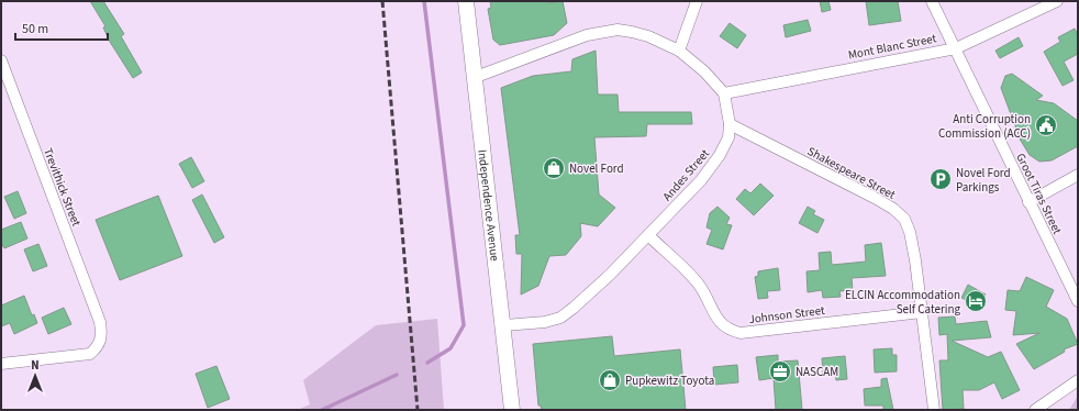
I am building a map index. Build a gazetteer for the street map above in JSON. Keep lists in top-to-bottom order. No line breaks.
{"streets":{"main road":["Independence Avenue"],"street":["Mont Blanc Street","Shakespeare Street","Andes Street","Trevithick Street","Groot Tiras Street","Johnson Street"]},"crossings":[["Mont Blanc Street","Andes Street"],["Mont Blanc Street","Groot Tiras Street"],["Shakespeare Street","Andes Street"],["Shakespeare Street","Johnson Street"],["Andes Street","Independence Avenue"],["Andes Street","Johnson Street"]],"places":{"public building":["Anti Corruption Commission (ACC)"],"shop":["Novel Ford","Pupkewitz Toyota"],"parking":["Novel Ford Parkings"],"hotel":["ELCIN Accommodation Self Catering"],"office":["NASCAM"]},"scale_bar":"50 m","north":"top"}
